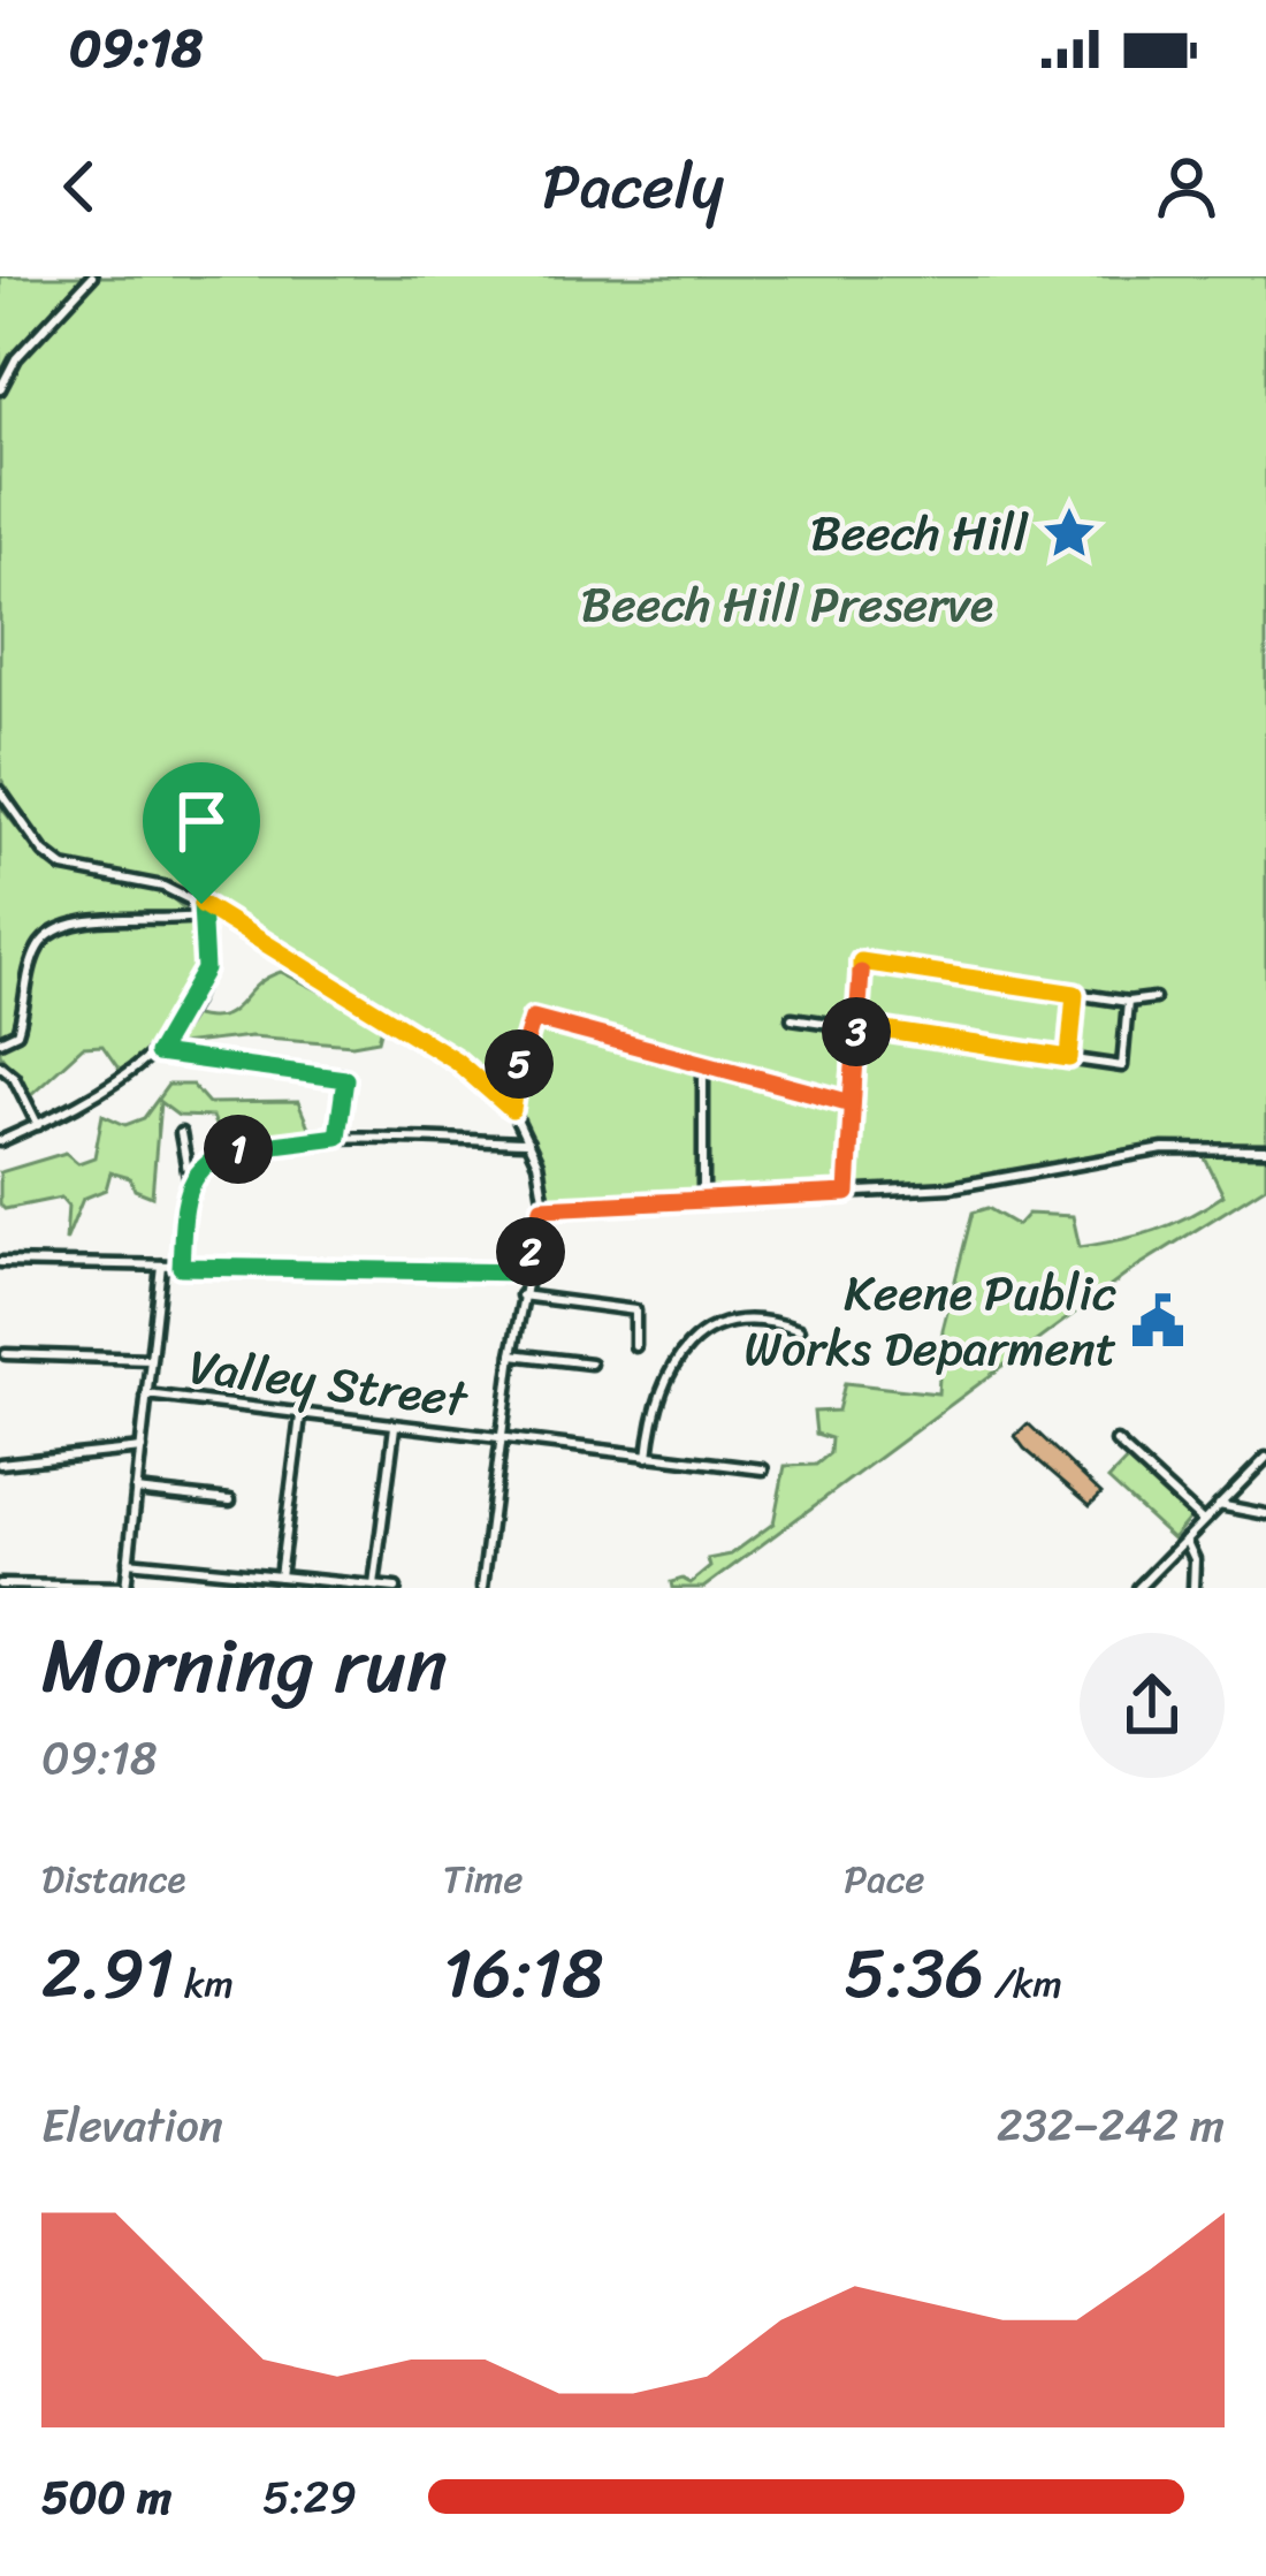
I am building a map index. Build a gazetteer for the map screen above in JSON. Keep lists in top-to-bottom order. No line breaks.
{"streets":{"street":["Valley Street"]},"parks":["Beech Hill Preserve"],"places":{"place":["Beech Hill"],"public building":["Keene Public Works Deparment"]},"page":{"status":"09:18","header":"Pacely","pins":["3","5","1","2"],"heading":["Morning run","09:18"],"stats":[["Distance","2.91 km"],["Time","16:18"],["Pace","5:36 /km"]],"chart":["Elevation","232–242 m"],"list":[{"name":"500 m","note":"5:29"}]}}
